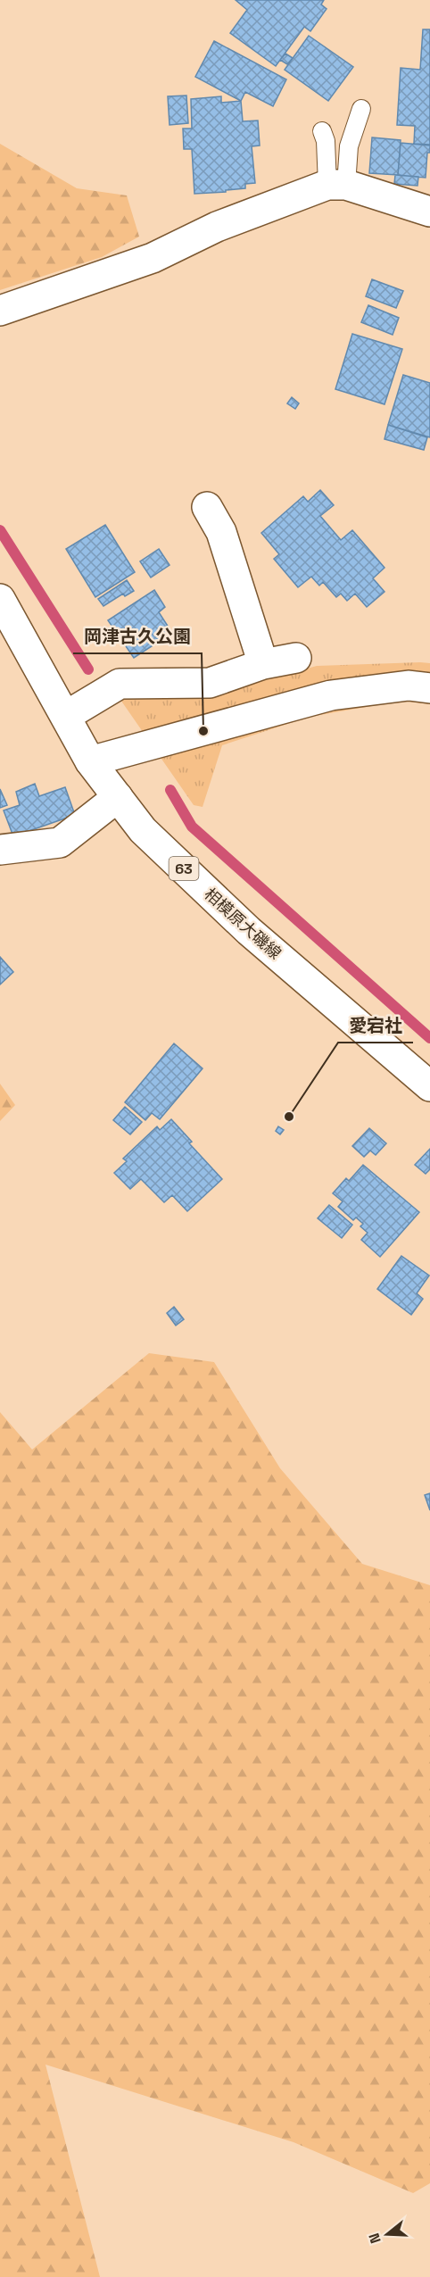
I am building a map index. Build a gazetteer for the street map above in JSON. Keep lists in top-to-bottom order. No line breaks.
{"streets":{"street":["63","相模原大磯線"]},"places":["岡津古久公園","愛宕社"],"north":"left"}
